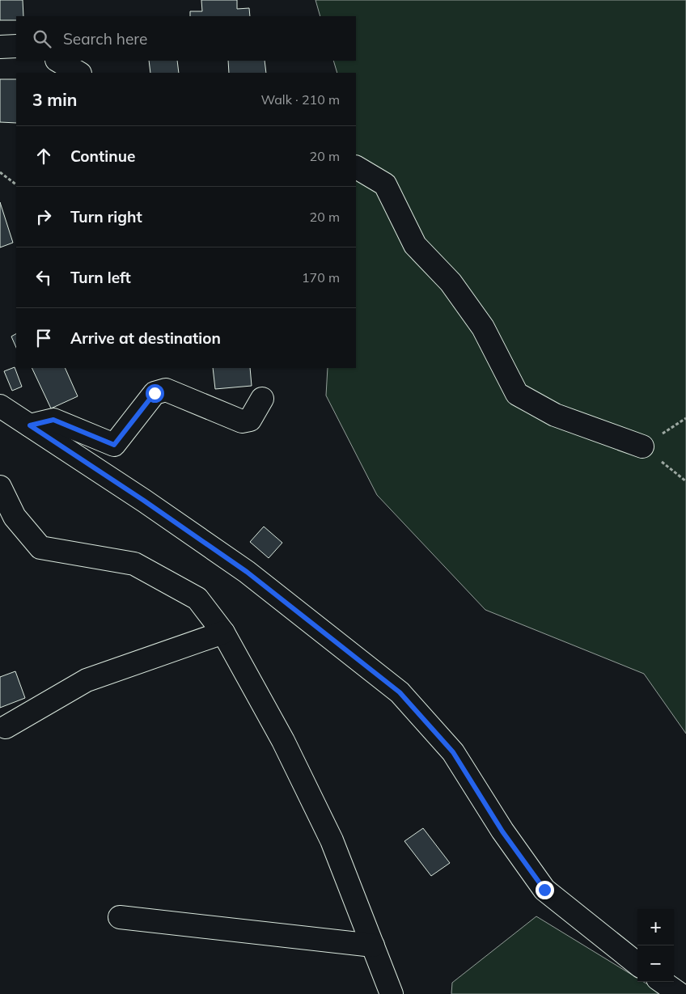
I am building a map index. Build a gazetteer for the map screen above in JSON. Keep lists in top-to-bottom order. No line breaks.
{"page":{"search":"Search here","heading":["3 min","Walk · 210 m"],"list":[["Continue","20 m"],["Turn right","20 m"],["Turn left","170 m"],"Arrive at destination"],"map_buttons":["+","−"]}}
